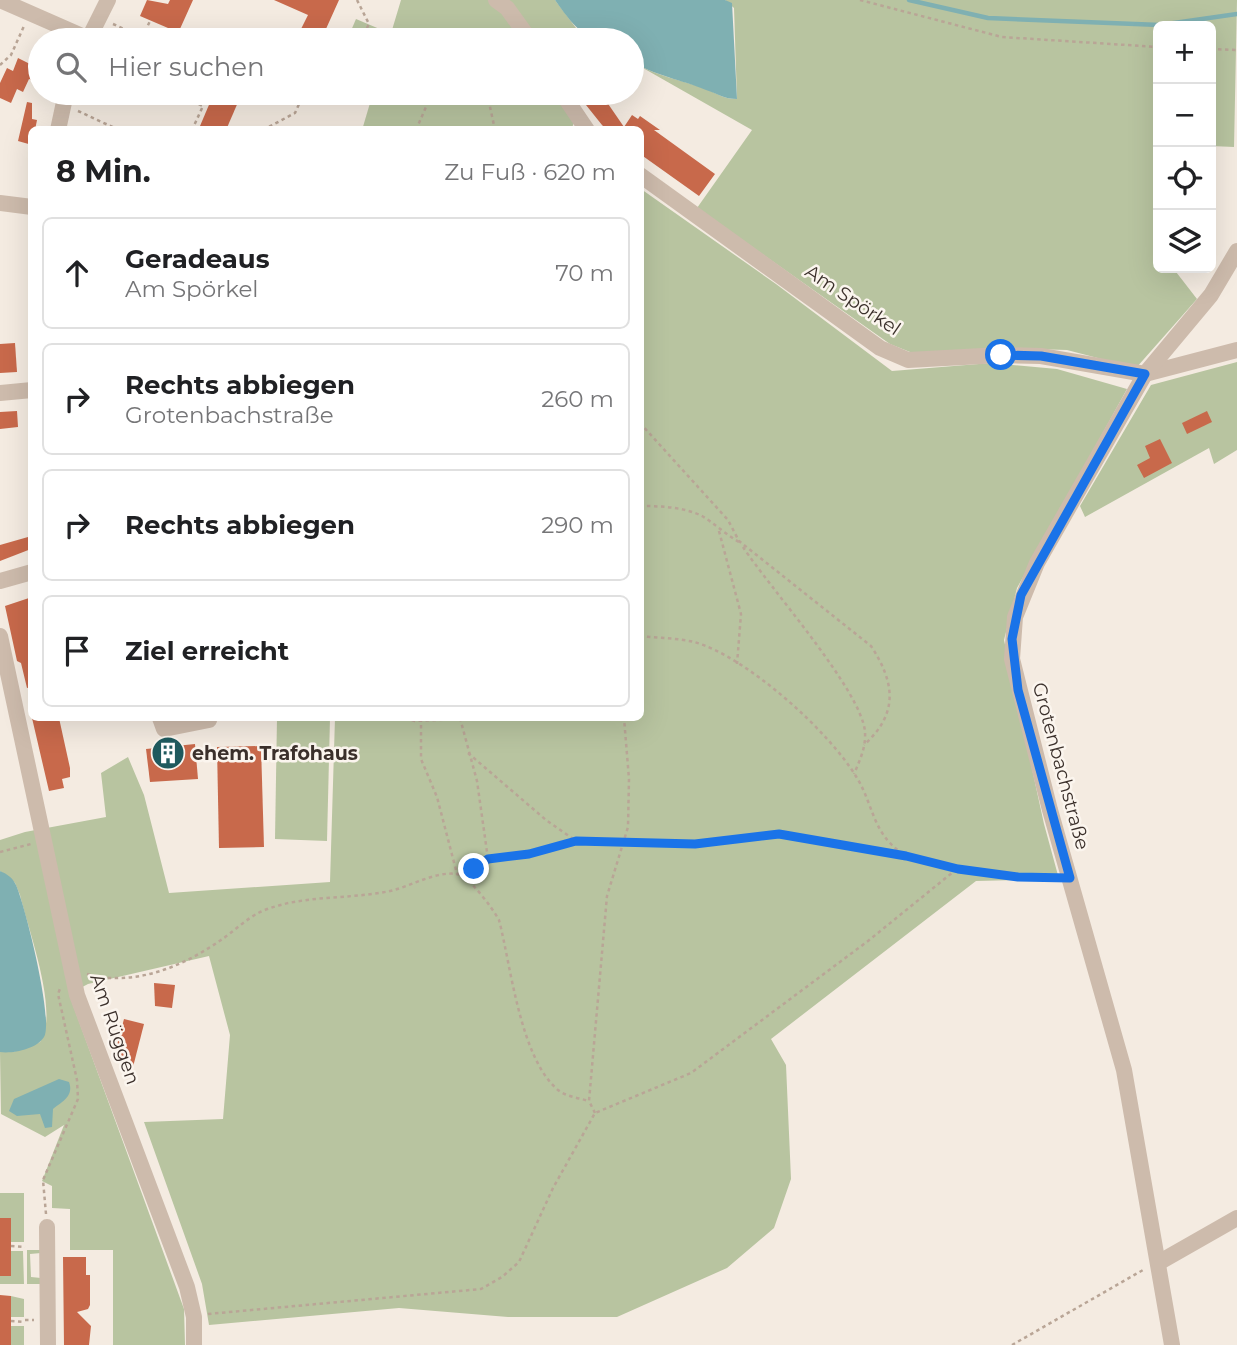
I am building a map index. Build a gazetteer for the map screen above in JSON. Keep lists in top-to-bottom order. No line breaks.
{"streets":{"street":["Am Spörkel","Grotenbachstraße","Am Rüggen"]},"crossings":[["Am Spörkel","Grotenbachstraße"]],"places":{"building":["ehem. Trafohaus"]},"page":{"map_buttons":["+","−"],"search":"Hier suchen","heading":["8 Min.","Zu Fuß · 620 m"],"list":[["Geradeaus","Am Spörkel","70 m"],["Rechts abbiegen","Grotenbachstraße","260 m"],["Rechts abbiegen","290 m"],"Ziel erreicht"]}}
